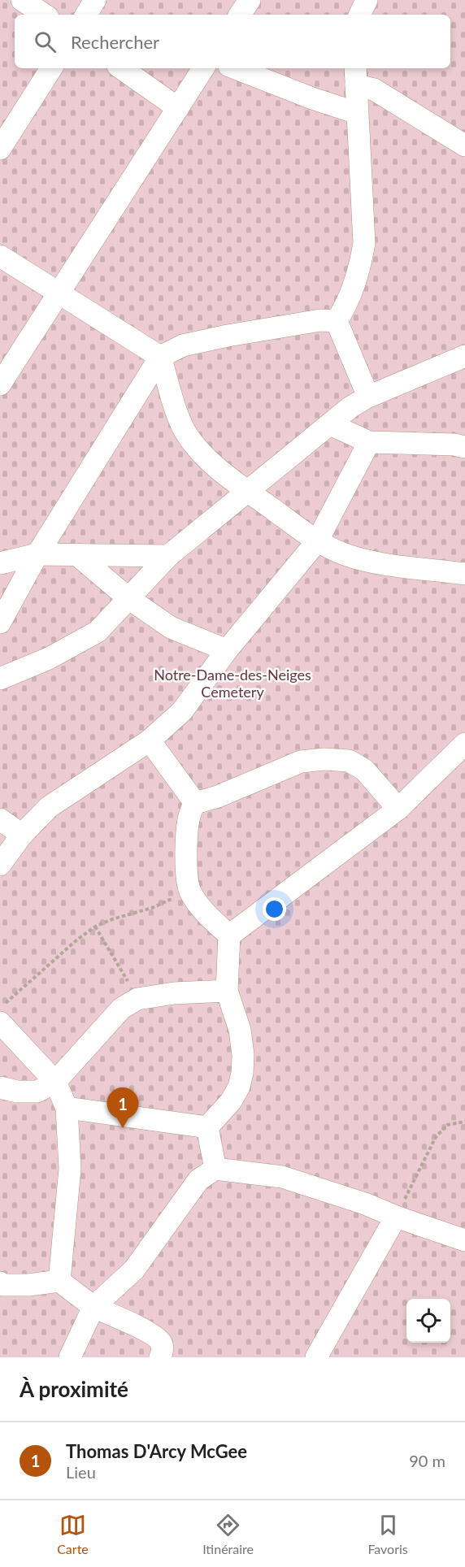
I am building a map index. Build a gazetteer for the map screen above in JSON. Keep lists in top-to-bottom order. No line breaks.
{"parks":["Notre-Dame-des-Neiges Cemetery"],"page":{"search":"Rechercher","pins":"1","heading":"À proximité","list":[{"mark":"1","name":"Thomas D'Arcy McGee","note":"Lieu","value":"90 m"}],"nav":["Carte","Itinéraire","Favoris"]}}
